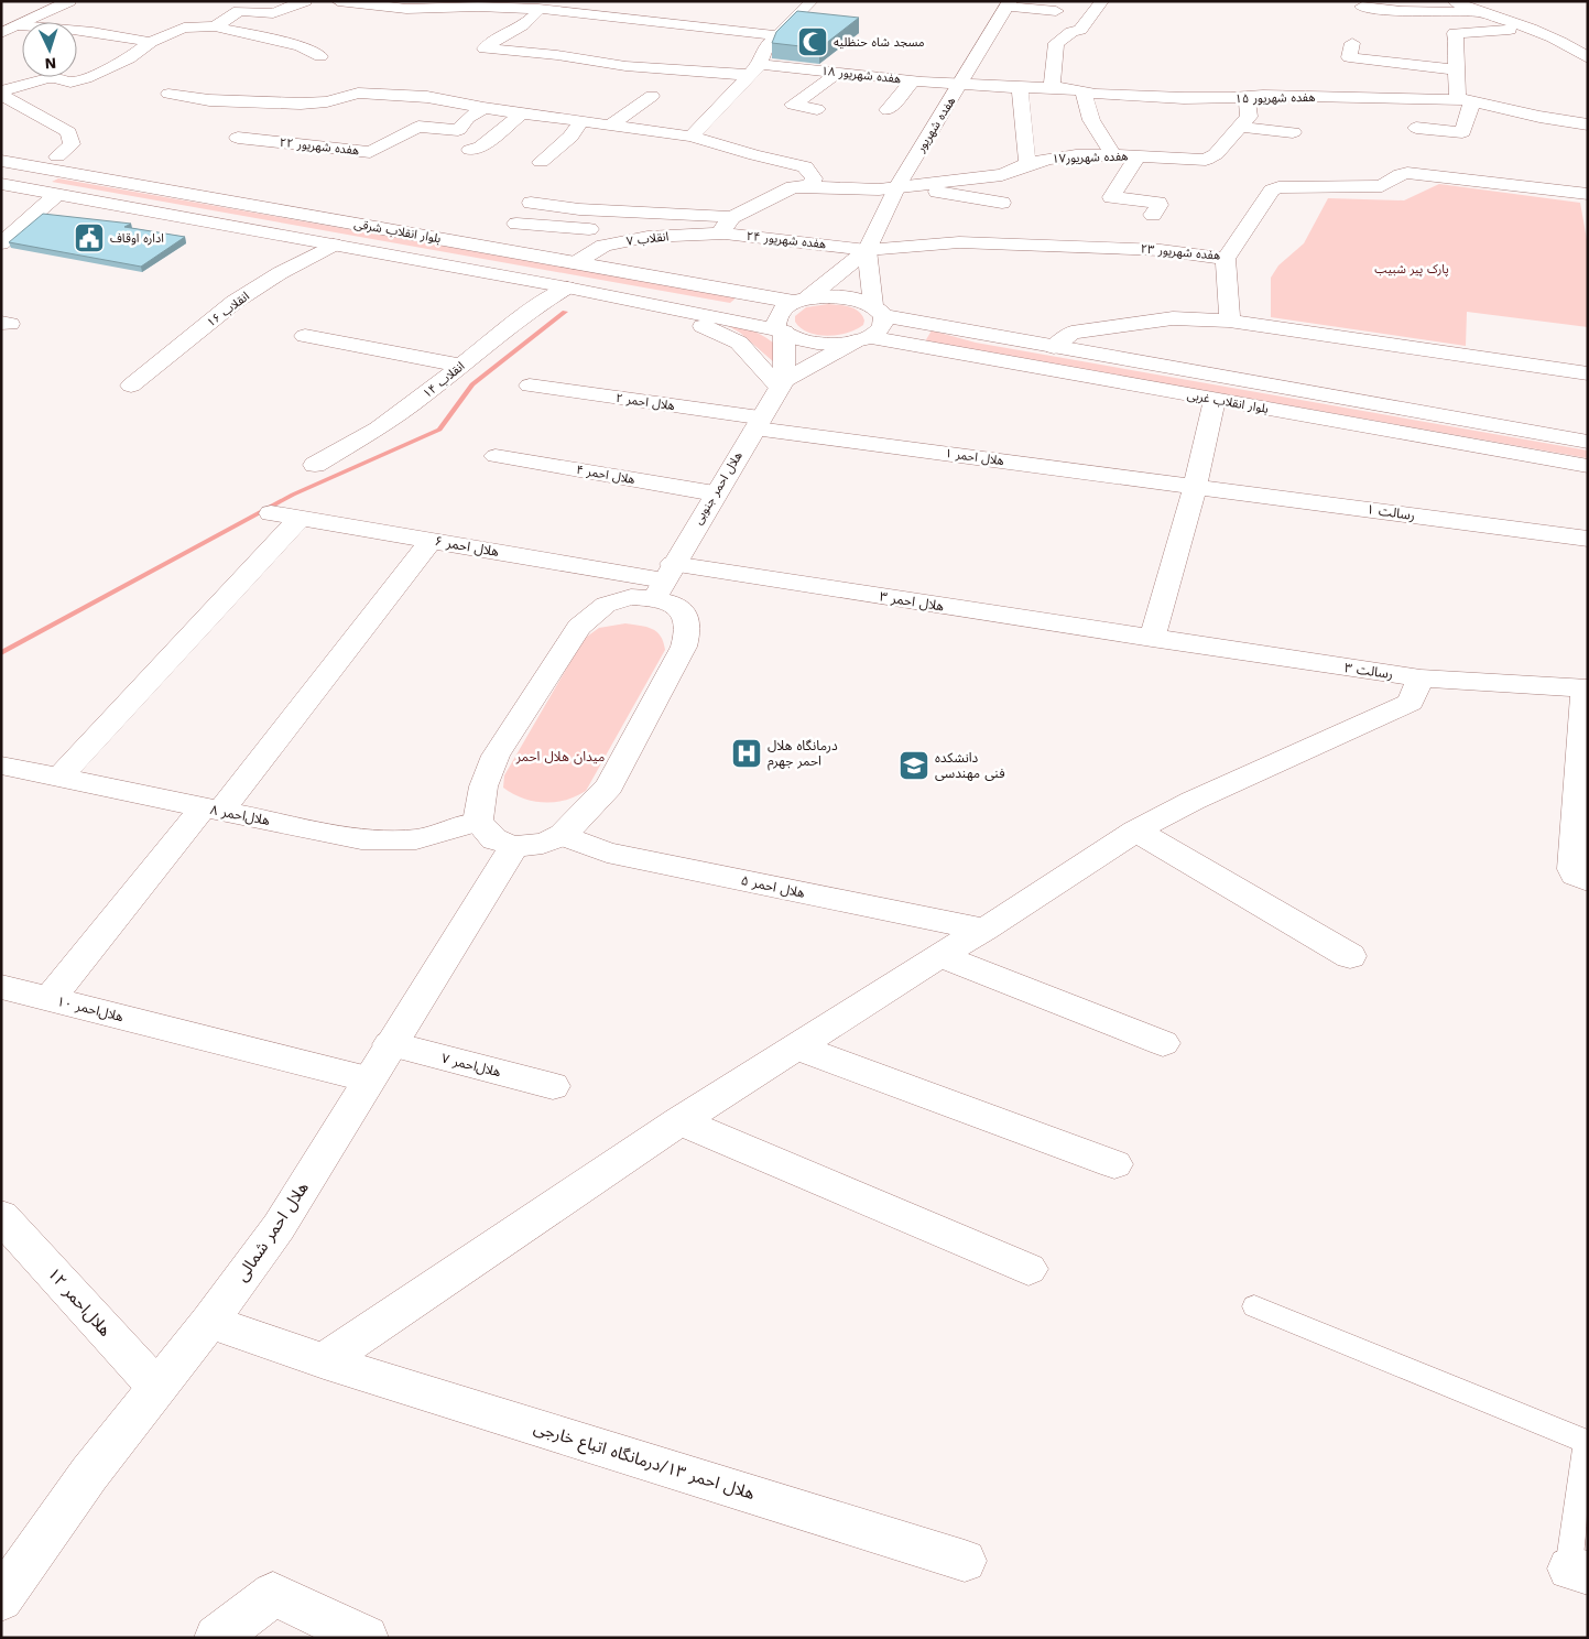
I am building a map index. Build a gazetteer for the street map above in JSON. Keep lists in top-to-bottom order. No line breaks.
{"streets":{"street":["هفده شهریور ۱۸","هفده شهریور ۱۵","هفده شهریور","هفده شهریور ۲۲","هفده شهریور۱۷","بلوار انقلاب شرقی","انقلاب ۷","هفده شهریور ۲۴","هفده شهریور ۲۳","انقلاب ۱۶","انقلاب ۱۴","هلال احمر ۲","بلوار انقلاب غربی","هلال احمر ۱","هلال احمر ۴","هلال احمر جنوبی","رسالت ۱","هلال احمر ۶","هلال احمر ۳","رسالت ۳","هلال‌احمر ۸","هلال احمر ۵","هلال‌احمر ۱۰","هلال‌احمر ۷","هلال احمر شمالی","هلال‌احمر ۱۲","هلال احمر ۱۳/درمانگاه اتباع خارجی"]},"crossings":[["هفده شهریور ۱۸","هفده شهریور ۱۵"],["هفده شهریور ۱۸","هفده شهریور"],["هفده شهریور ۱۵","هفده شهریور"],["هفده شهریور ۱۵","هفده شهریور۱۷"],["هفده شهریور","هفده شهریور۱۷"],["هفده شهریور","بلوار انقلاب شرقی"],["هفده شهریور","هفده شهریور ۲۴"],["هفده شهریور","هفده شهریور ۲۳"],["هفده شهریور","بلوار انقلاب غربی"],["بلوار انقلاب شرقی","انقلاب ۷"],["بلوار انقلاب شرقی","انقلاب ۱۶"],["بلوار انقلاب شرقی","انقلاب ۱۴"],["بلوار انقلاب شرقی","بلوار انقلاب غربی"],["انقلاب ۷","هفده شهریور ۲۴"],["هفده شهریور ۲۴","هفده شهریور ۲۳"],["هلال احمر ۲","هلال احمر ۱"],["هلال احمر ۲","هلال احمر جنوبی"],["بلوار انقلاب غربی","هلال احمر جنوبی"],["هلال احمر ۱","هلال احمر جنوبی"],["هلال احمر ۱","رسالت ۱"],["هلال احمر ۴","هلال احمر جنوبی"],["هلال احمر جنوبی","هلال احمر ۶"],["هلال احمر جنوبی","هلال احمر ۳"],["هلال احمر ۶","هلال احمر ۳"],["هلال احمر ۶","هلال‌احمر ۱۰"],["هلال احمر ۳","رسالت ۳"],["هلال‌احمر ۸","هلال‌احمر ۱۰"],["هلال‌احمر ۱۰","هلال احمر شمالی"],["هلال‌احمر ۷","هلال احمر شمالی"],["هلال احمر شمالی","هلال‌احمر ۱۲"],["هلال احمر شمالی","هلال احمر ۱۳/درمانگاه اتباع خارجی"]],"parks":["پارک پیر شبیب","میدان هلال احمر"],"places":{"mosque":["مسجد شاه حنظلیه"],"public building":["اداره اوقاف"],"hospital":["درمانگاه هلال احمر جهرم"],"school or university":["دانشکده فنی مهندسی"]},"north":"bottom"}
